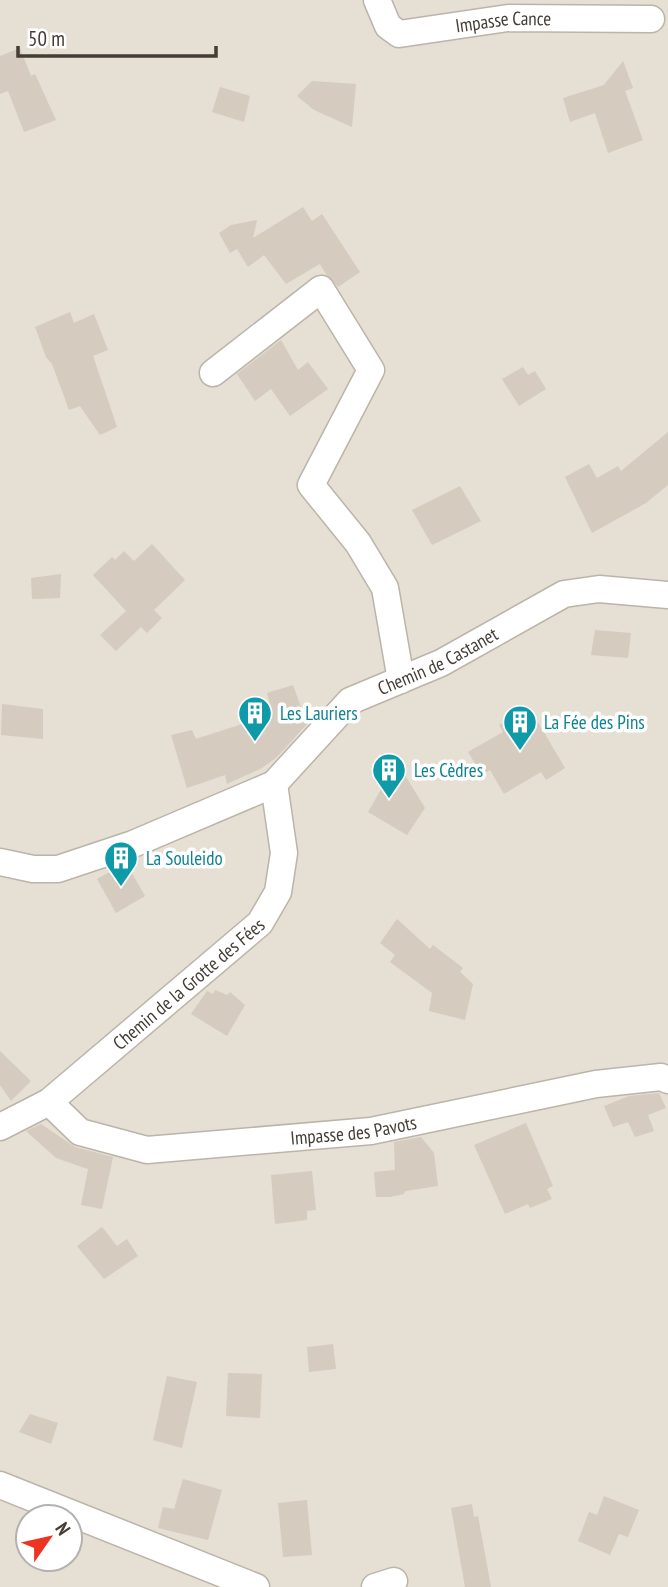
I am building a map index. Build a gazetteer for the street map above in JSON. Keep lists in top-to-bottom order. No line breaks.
{"streets":{"street":["Impasse Cance","Chemin de Castanet","Chemin de la Grotte des Fées","Impasse des Pavots"]},"crossings":[["Chemin de Castanet","Chemin de la Grotte des Fées"],["Chemin de la Grotte des Fées","Impasse des Pavots"]],"places":{"building":["Les Lauriers","La Fée des Pins","Les Cèdres","La Souleido"]},"scale_bar":"50 m","north":"top right"}
